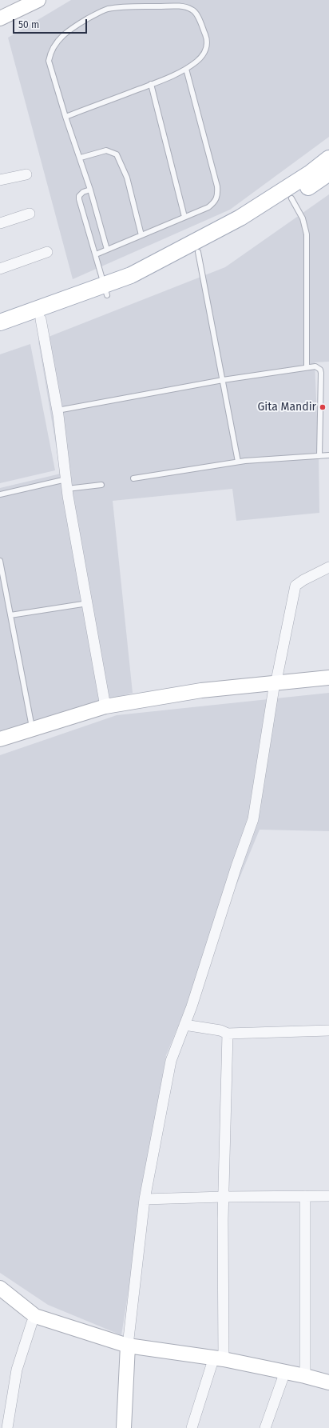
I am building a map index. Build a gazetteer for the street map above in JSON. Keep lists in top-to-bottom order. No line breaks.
{"places":["Gita Mandir"],"scale_bar":"50 m"}
